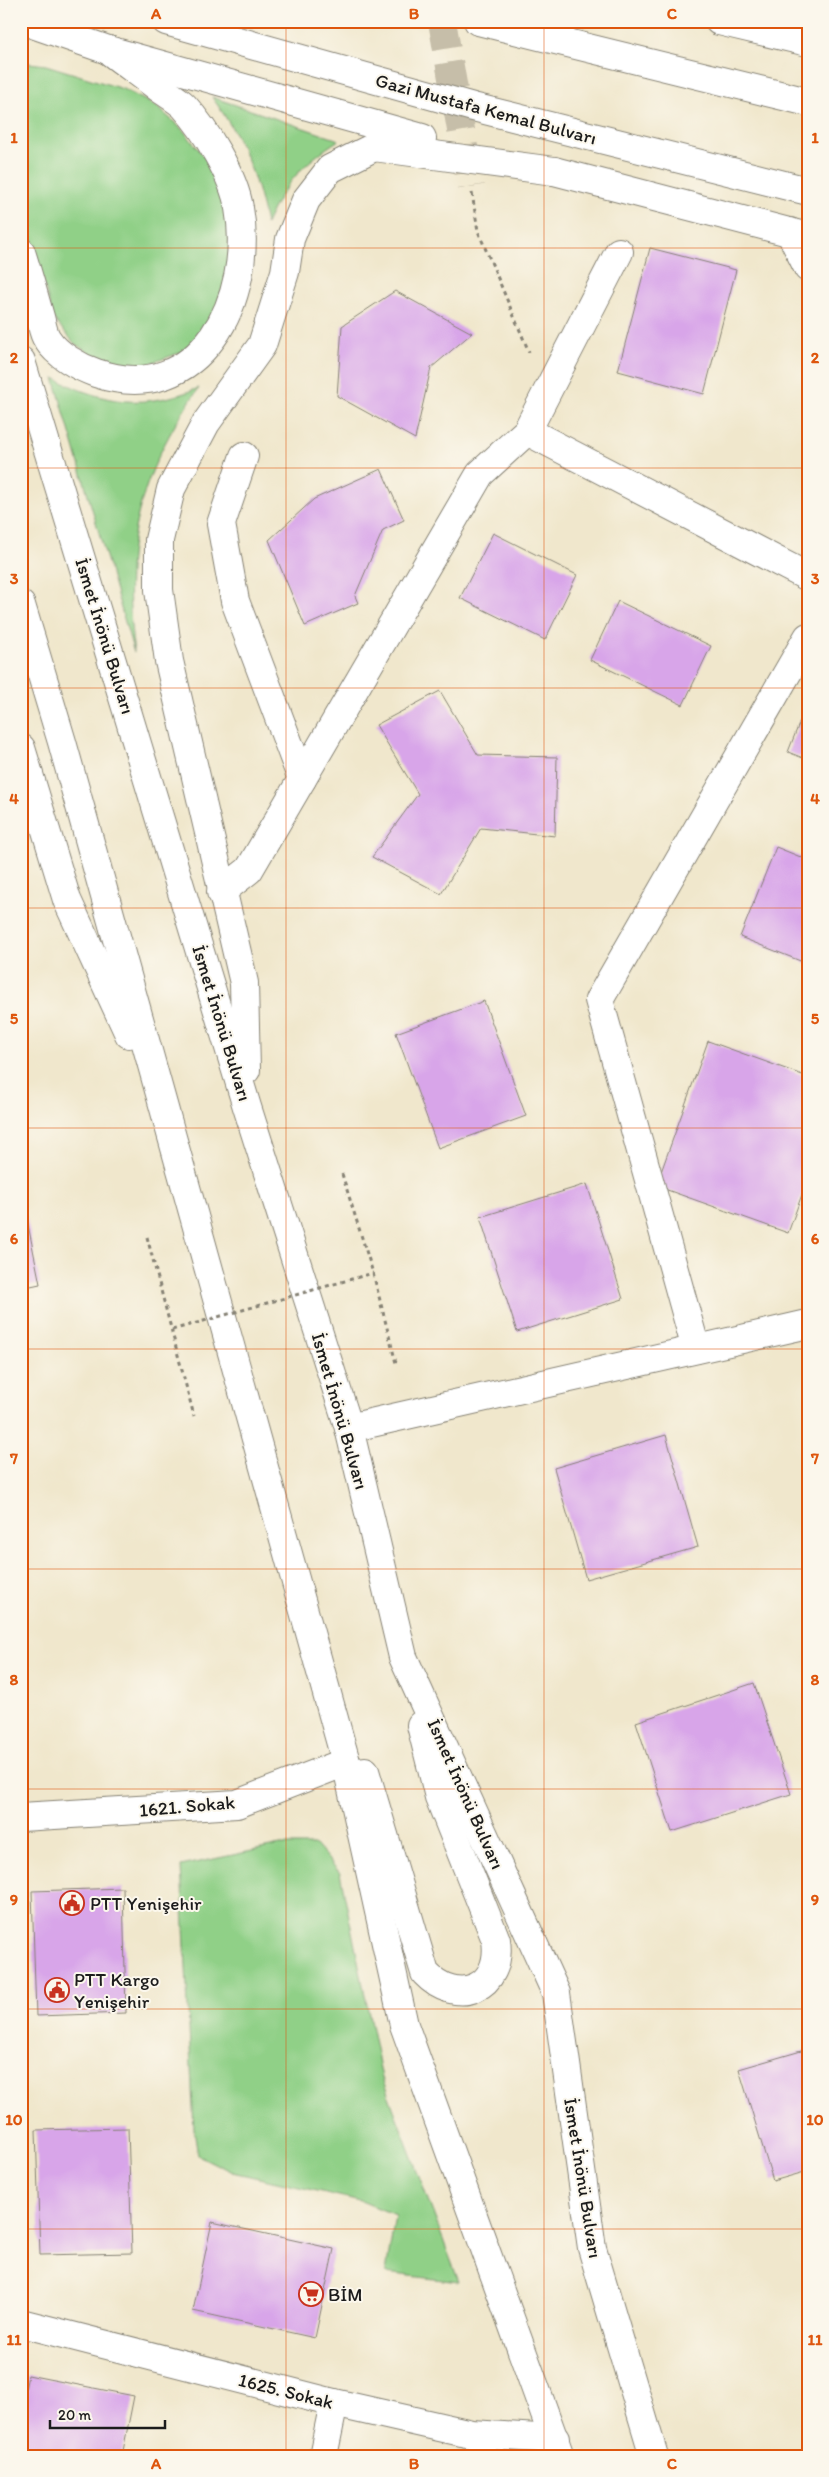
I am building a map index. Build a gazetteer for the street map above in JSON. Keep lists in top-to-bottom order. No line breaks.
{"streets":{"main road":["Gazi Mustafa Kemal Bulvarı","İsmet İnönü Bulvarı","1621. Sokak","1625. Sokak"]},"places":{"public building":["PTT Yenişehir","PTT Kargo Yenişehir"],"supermarket":["BİM"]},"scale_bar":"20 m","grid":{"columns":["A","B","C"],"rows":["1","2","3","4","5","6","7","8","9","10","11"]}}
